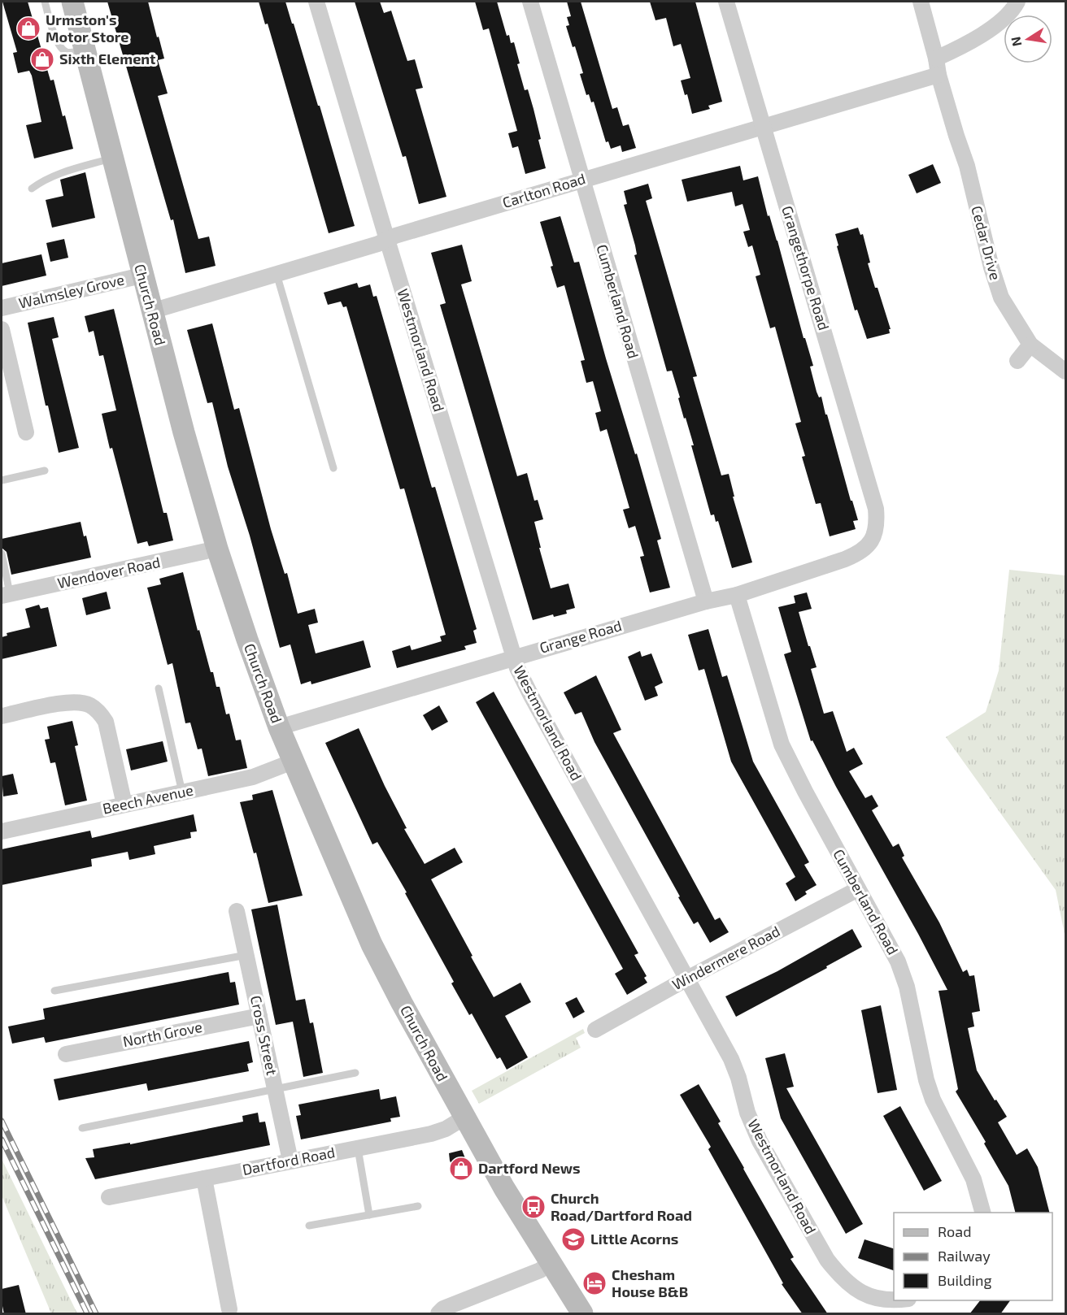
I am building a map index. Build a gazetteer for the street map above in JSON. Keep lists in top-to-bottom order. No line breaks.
{"streets":{"main road":["Church Road"],"street":["Carlton Road","Cedar Drive","Grangethorpe Road","Walmsley Grove","Cumberland Road","Westmorland Road","Wendover Road","Grange Road","Beech Avenue","Windermere Road","North Grove","Cross Street","Dartford Road"]},"crossings":[["Carlton Road","Cedar Drive"],["Carlton Road","Grangethorpe Road"],["Carlton Road","Cumberland Road"],["Carlton Road","Church Road"],["Carlton Road","Westmorland Road"],["Grangethorpe Road","Grange Road"],["Walmsley Grove","Church Road"],["Cumberland Road","Grange Road"],["Cumberland Road","Windermere Road"],["Church Road","Wendover Road"],["Church Road","Grange Road"],["Church Road","Beech Avenue"],["Church Road","Dartford Road"],["Westmorland Road","Grange Road"],["Westmorland Road","Windermere Road"],["North Grove","Cross Street"],["Cross Street","Dartford Road"]],"places":{"shop":["Urmston's Motor Store","Sixth Element","Dartford News"],"bus stop":["Church Road/Dartford Road"],"school or university":["Little Acorns"],"hotel":["Chesham House B&B"]},"legend":["Road","Railway","Building"],"north":"left"}
